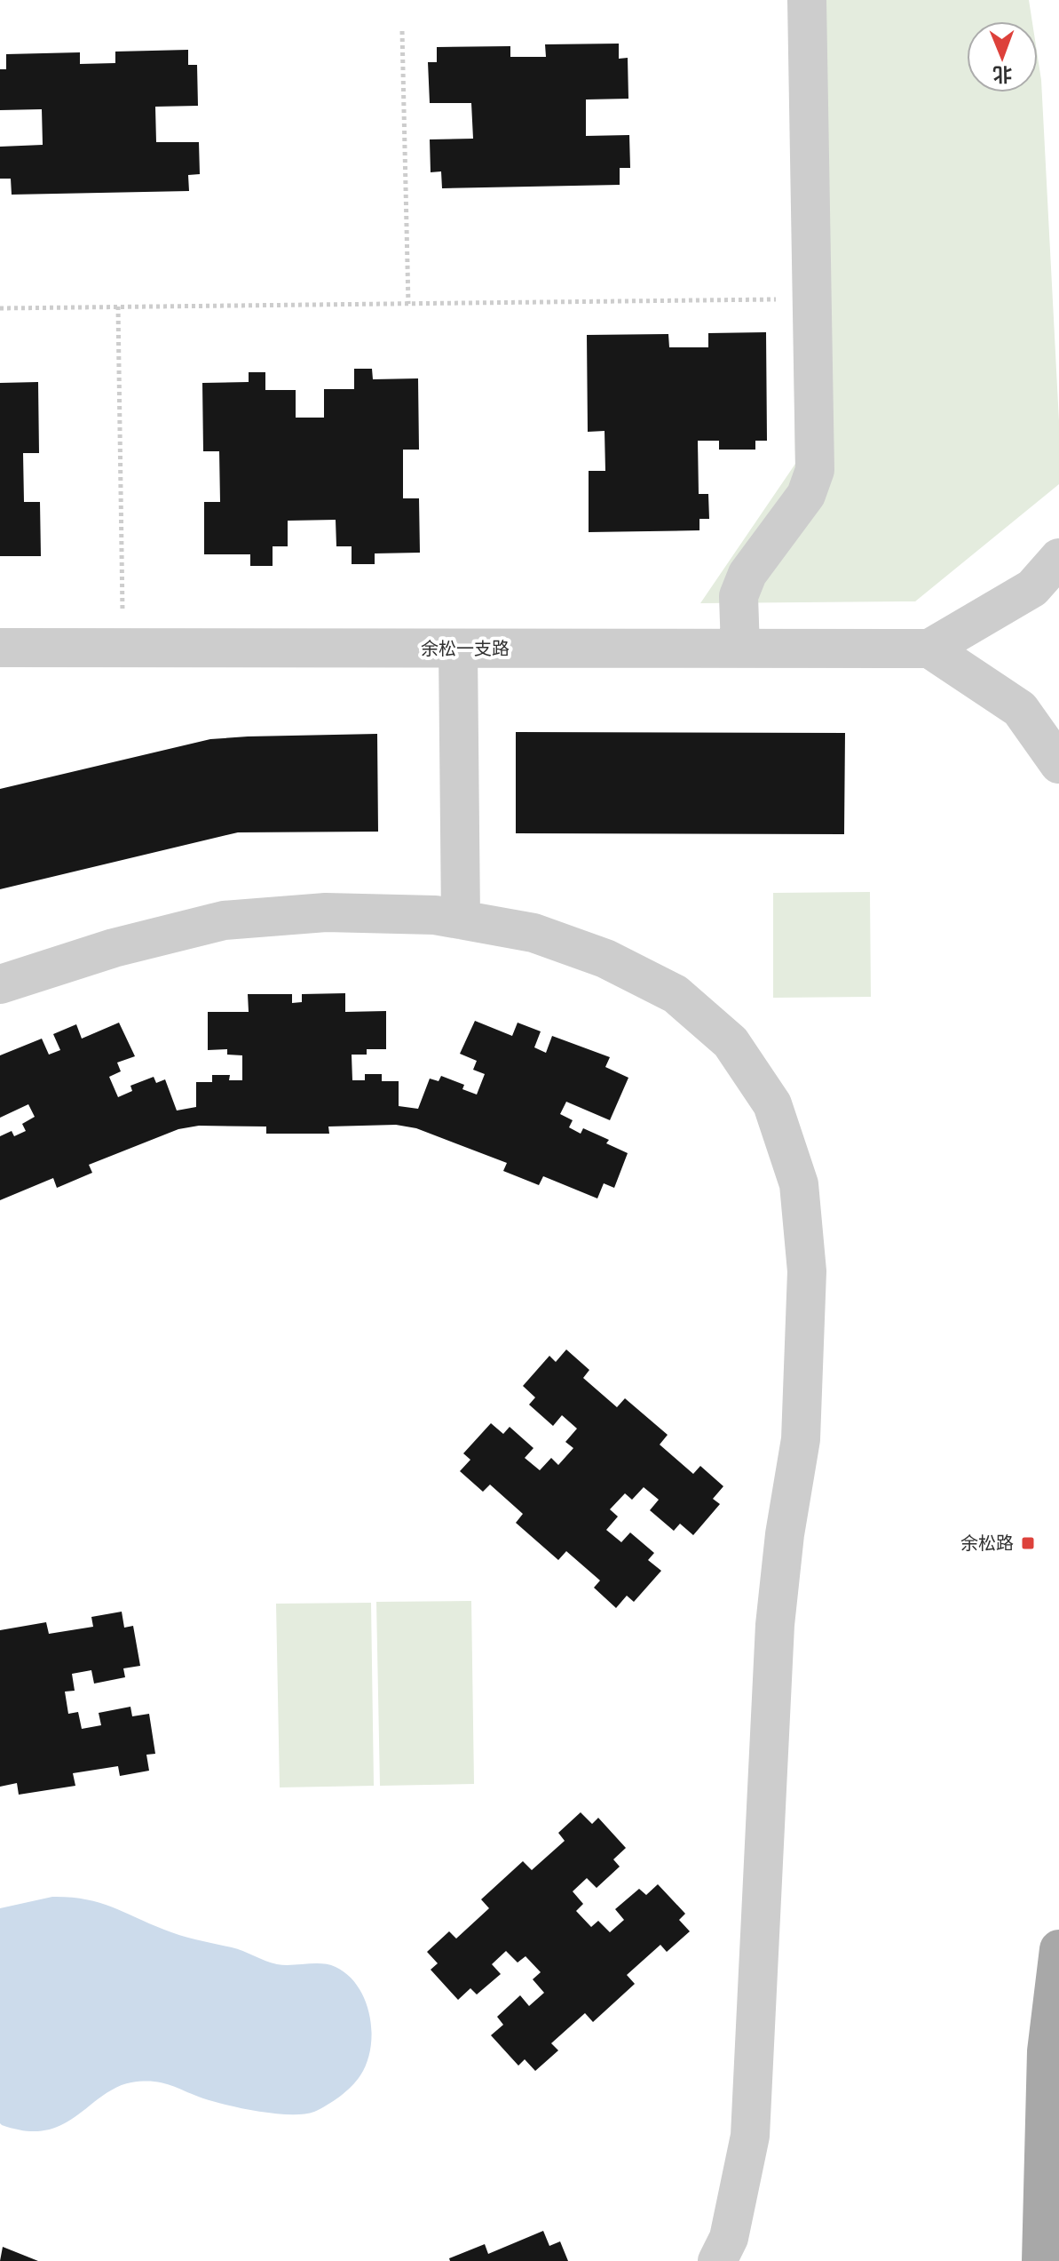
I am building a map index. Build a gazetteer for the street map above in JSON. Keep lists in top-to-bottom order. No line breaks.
{"streets":{"street":["余松一支路"]},"places":{"transit":["余松路"]},"north":"bottom"}
